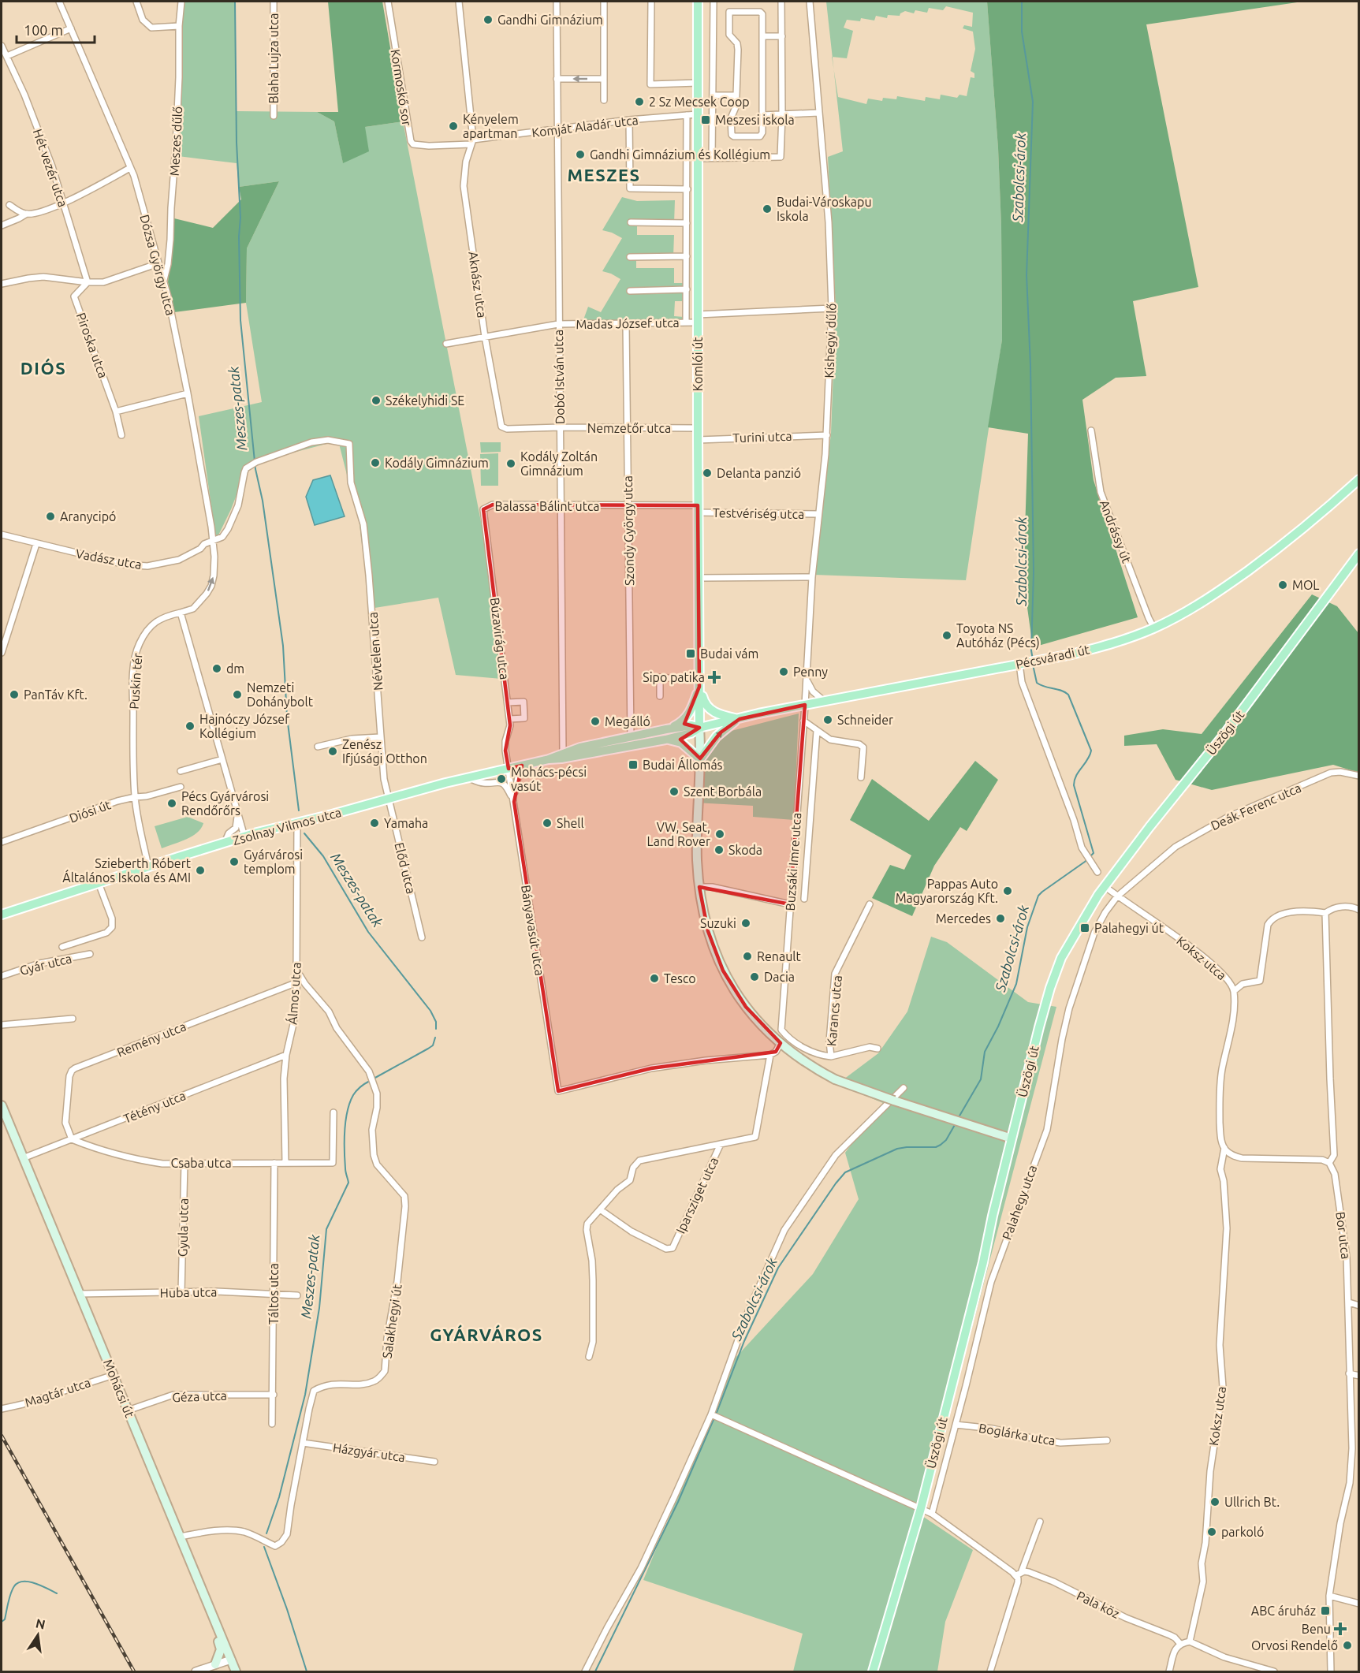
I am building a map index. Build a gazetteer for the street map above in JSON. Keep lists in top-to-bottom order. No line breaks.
{"streets":{"main road":["Komlói út","Pécsváradi út","Üszögi út","Zsolnay Vilmos utca","Mohácsi út"],"street":["Blaha Lujza utca","Kormoskő sor","Komját Aladár utca","Meszes dűlő","Hét vezér utca","Dózsa György utca","Aknász utca","Madas József utca","Kishegyi dűlő","Piroska utca","Dobó István utca","Nemzetőr utca","Turini utca","Balassa Bálint utca","Testvériség utca","Szondy György utca","Andrássy út","Vadász utca","Búzavirág utca","Névtelen utca","Puskin tér","Deák Ferenc utca","Diósi út","Buzsáki Imre utca","Előd utca","Bányavasút utca","Koksz utca","Gyár utca","Álmos utca","Karancs utca","Remény utca","Tétény utca","Csaba utca","Iparsziget utca","Palahegy utca","Gyula utca","Bor utca","Huba utca","Táltos utca","Salakhegyi út","Magtár utca","Géza utca","Boglárka utca","Házgyár utca","Pala köz"]},"crossings":[["Kormoskő sor","Komját Aladár utca"],["Kormoskő sor","Aknász utca"],["Komját Aladár utca","Aknász utca"],["Komját Aladár utca","Komlói út"],["Komját Aladár utca","Dobó István utca"],["Meszes dűlő","Dózsa György utca"],["Hét vezér utca","Piroska utca"],["Dózsa György utca","Vadász utca"],["Dózsa György utca","Puskin tér"],["Aknász utca","Madas József utca"],["Aknász utca","Nemzetőr utca"],["Madas József utca","Kishegyi dűlő"],["Madas József utca","Komlói út"],["Madas József utca","Dobó István utca"],["Madas József utca","Szondy György utca"],["Kishegyi dűlő","Turini utca"],["Kishegyi dűlő","Testvériség utca"],["Kishegyi dűlő","Pécsváradi út"],["Kishegyi dűlő","Buzsáki Imre utca"],["Komlói út","Nemzetőr utca"],["Komlói út","Turini utca"],["Komlói út","Balassa Bálint utca"],["Komlói út","Testvériség utca"],["Komlói út","Pécsváradi út"],["Komlói út","Zsolnay Vilmos utca"],["Dobó István utca","Nemzetőr utca"],["Dobó István utca","Balassa Bálint utca"],["Dobó István utca","Zsolnay Vilmos utca"],["Nemzetőr utca","Szondy György utca"],["Balassa Bálint utca","Testvériség utca"],["Balassa Bálint utca","Szondy György utca"],["Balassa Bálint utca","Búzavirág utca"],["Szondy György utca","Zsolnay Vilmos utca"],["Andrássy út","Pécsváradi út"],["Vadász utca","Névtelen utca"],["Vadász utca","Puskin tér"],["Búzavirág utca","Zsolnay Vilmos utca"],["Búzavirág utca","Bányavasút utca"],["Névtelen utca","Zsolnay Vilmos utca"],["Névtelen utca","Előd utca"],["Pécsváradi út","Zsolnay Vilmos utca"],["Pécsváradi út","Buzsáki Imre utca"],["Puskin tér","Diósi út"],["Puskin tér","Zsolnay Vilmos utca"],["Üszögi út","Koksz utca"],["Deák Ferenc utca","Koksz utca"],["Deák Ferenc utca","Palahegy utca"],["Zsolnay Vilmos utca","Előd utca"],["Zsolnay Vilmos utca","Bányavasút utca"],["Zsolnay Vilmos utca","Gyár utca"],["Zsolnay Vilmos utca","Álmos utca"],["Buzsáki Imre utca","Karancs utca"],["Bányavasút utca","Iparsziget utca"],["Koksz utca","Palahegy utca"],["Álmos utca","Remény utca"],["Álmos utca","Tétény utca"],["Álmos utca","Csaba utca"],["Álmos utca","Salakhegyi út"],["Remény utca","Tétény utca"],["Remény utca","Csaba utca"],["Tétény utca","Csaba utca"],["Tétény utca","Mohácsi út"],["Csaba utca","Gyula utca"],["Csaba utca","Táltos utca"],["Palahegy utca","Boglárka utca"],["Gyula utca","Huba utca"],["Huba utca","Táltos utca"],["Huba utca","Mohácsi út"],["Táltos utca","Géza utca"],["Salakhegyi út","Mohácsi út"],["Salakhegyi út","Házgyár utca"],["Mohácsi út","Magtár utca"],["Mohácsi út","Géza utca"]],"districts":["MESZES","DIÓS","GYÁRVÁROS"],"water":["Szabolcsi-árok","Meszes-patak"],"places":{"other":["Gandhi Gimnázium","2 Sz Mecsek Coop","Kényelem apartman","Gandhi Gimnázium és Kollégium","Budai-Városkapu Iskola","Székelyhidi SE","Kodály Gimnázium","Kodály Zoltán Gimnázium","Delanta panzió","Aranycipó","MOL","Toyota NS Autóház (Pécs)","dm","Penny","PanTáv Kft.","Nemzeti Dohánybolt","Schneider","Megálló","Hajnóczy József Kollégium","Zenész Ifjúsági Otthon","Mohács-pécsi vasút","Szent Borbála","Pécs Gyárvárosi Rendőrőrs","Yamaha","Shell","VW, Seat, Land Rover","Skoda","Gyárvárosi templom","Szieberth Róbert Általános Iskola és AMI","Pappas Auto Magyarország Kft.","Mercedes","Suzuki","Renault","Dacia","Tesco","Ullrich Bt.","parkoló","Orvosi Rendelő"],"transit":["Meszesi iskola","Budai vám","Budai Állomás","Palahegyi út","ABC áruház"],"health":["Sipo patika","Benu"]},"scale_bar":"100 m","north":"top"}
